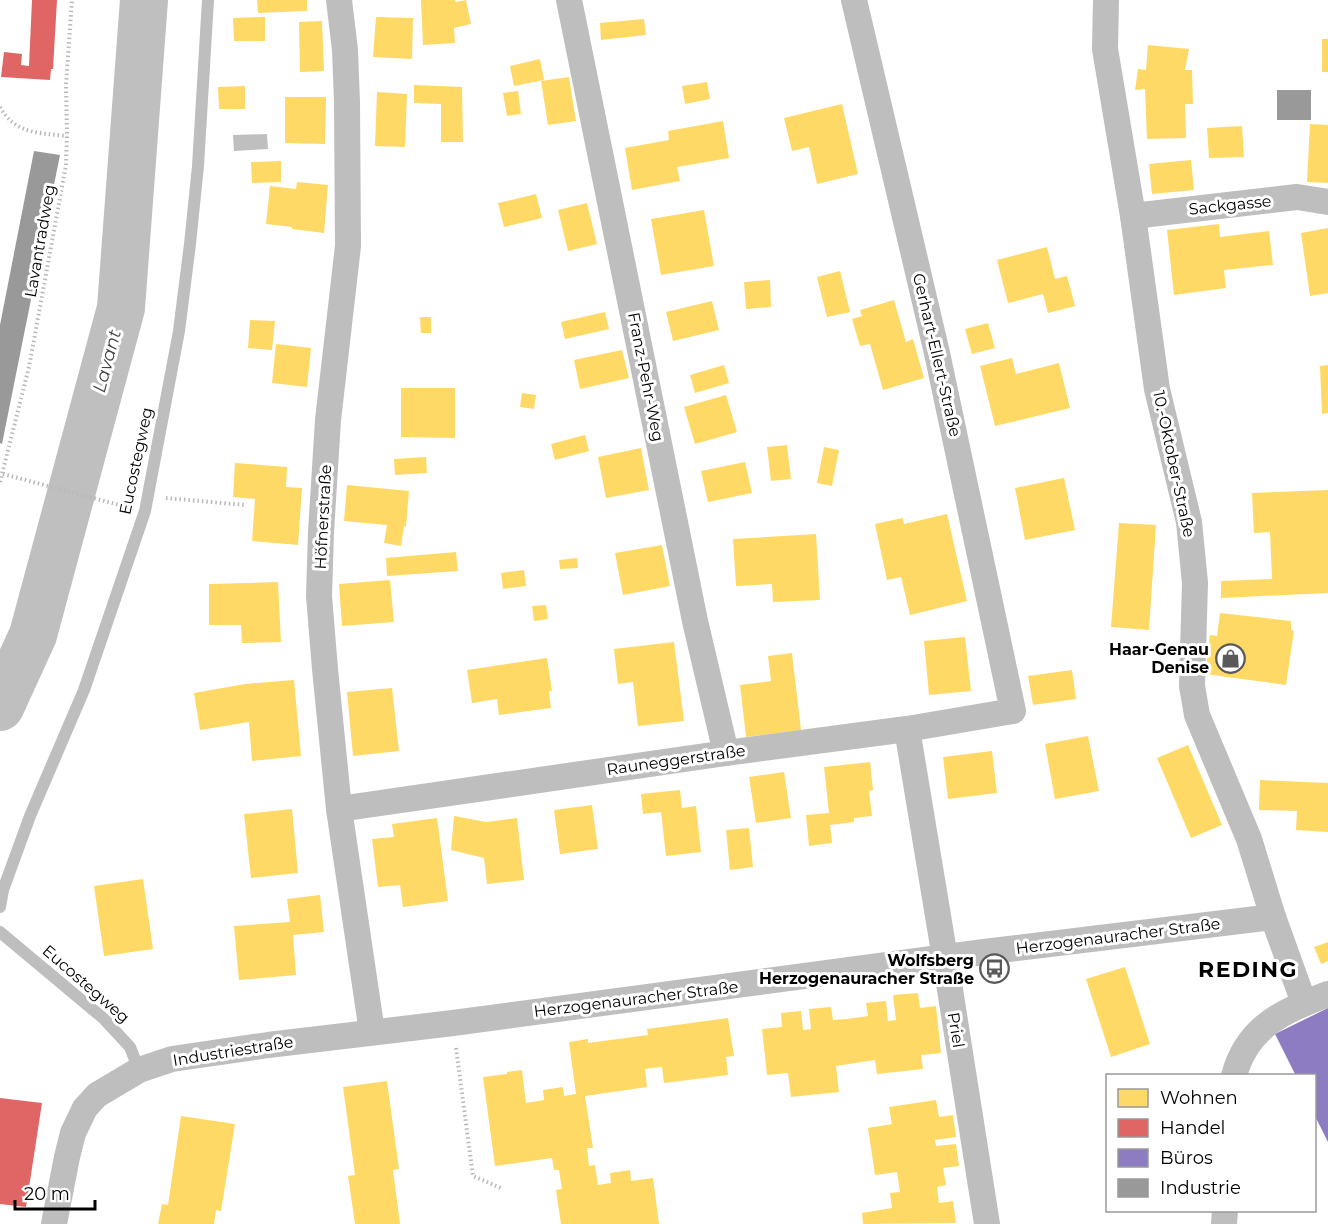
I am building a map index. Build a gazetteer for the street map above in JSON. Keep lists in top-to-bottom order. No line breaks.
{"streets":{"street":["Sackgasse","Gerhart-Ellert-Straße","Franz-Pehr-Weg","10.-Oktober-Straße","Höfnerstraße","Rauneggerstraße","Herzogenauracher Straße","Priel","Industriestraße"],"lane":["Eucostegweg"],"path":["Lavantradweg"]},"crossings":[["Sackgasse","10.-Oktober-Straße"],["Gerhart-Ellert-Straße","Rauneggerstraße"],["Franz-Pehr-Weg","Rauneggerstraße"],["Eucostegweg","Industriestraße"],["10.-Oktober-Straße","Herzogenauracher Straße"],["Höfnerstraße","Rauneggerstraße"],["Höfnerstraße","Herzogenauracher Straße"],["Höfnerstraße","Industriestraße"],["Rauneggerstraße","Priel"],["Herzogenauracher Straße","Priel"],["Herzogenauracher Straße","Industriestraße"]],"districts":["REDING"],"water":["Lavant"],"places":{"shop":["Haar-Genau Denise"],"bus stop":["Wolfsberg Herzogenauracher Straße"]},"legend":["Wohnen","Handel","Büros","Industrie"],"scale_bar":"20 m"}
